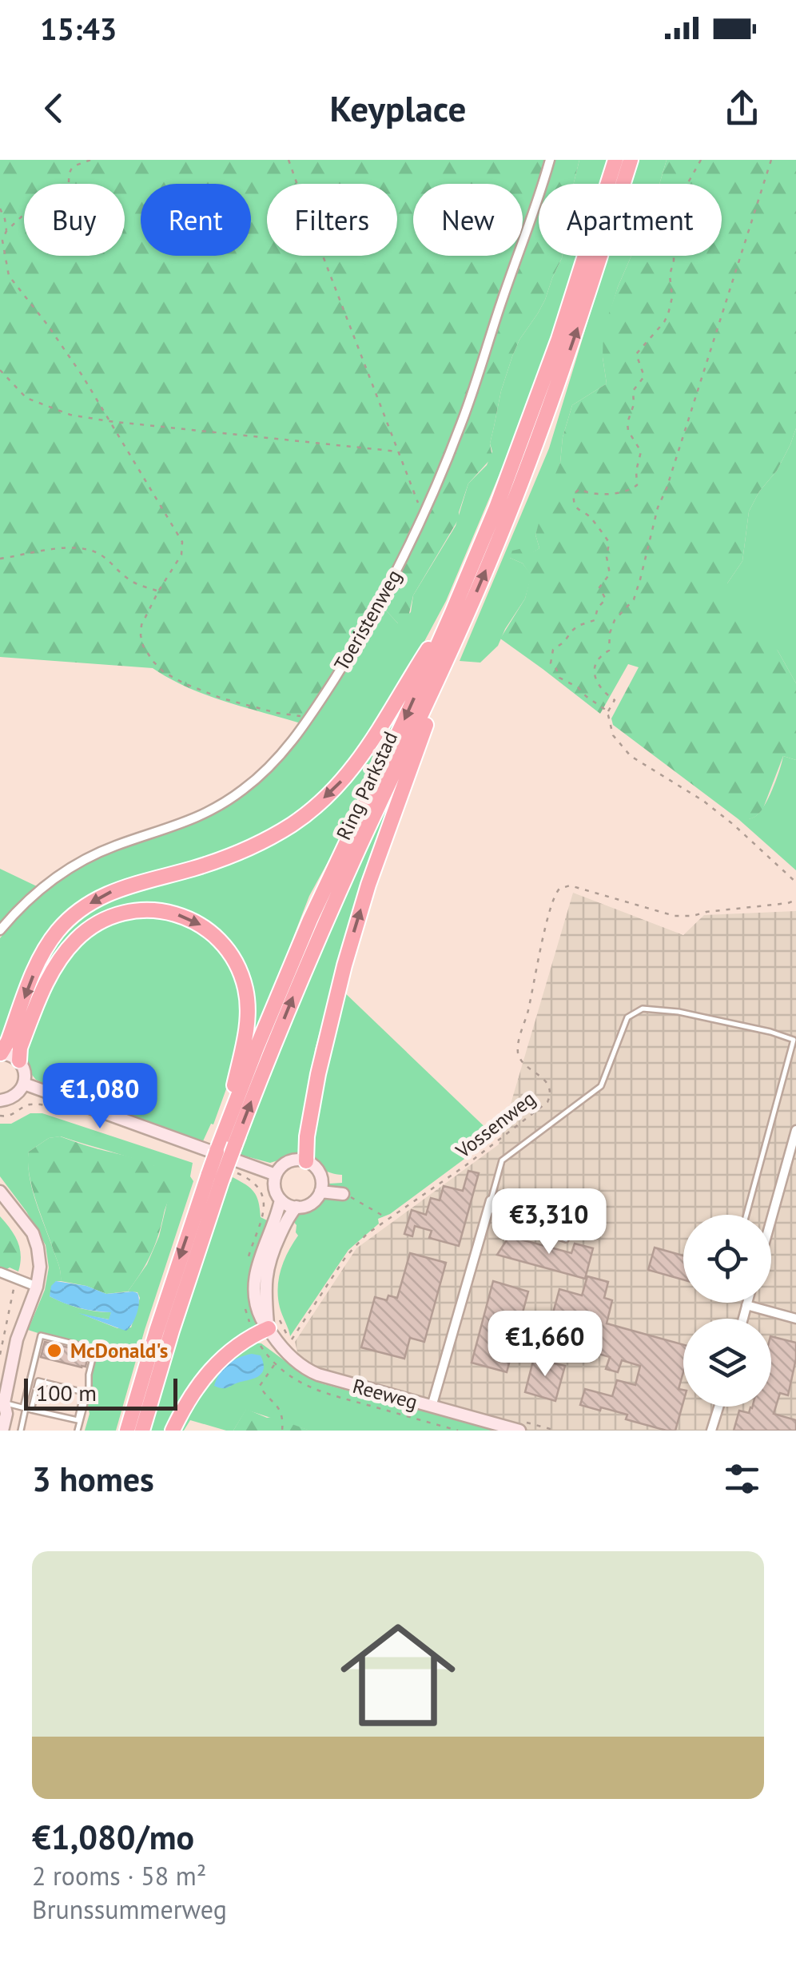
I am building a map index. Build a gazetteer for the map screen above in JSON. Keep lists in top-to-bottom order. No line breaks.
{"streets":{"highway":["Ring Parkstad"],"street":["Toeristenweg","Reeweg"],"path":["Vossenweg"]},"crossings":[["Vossenweg","Reeweg"]],"places":["McDonald's"],"scale_bar":"100 m","page":{"status":"15:43","header":"Keyplace","chip":["Buy","Rent","Filters","New","Apartment"],"price":["€1,080","€3,310","€1,660"],"scale":"100 m","heading":"3 homes","list":[{"name":"€1,080/mo","note":"2 rooms · 58 m² · Brunssummerweg"}]}}
